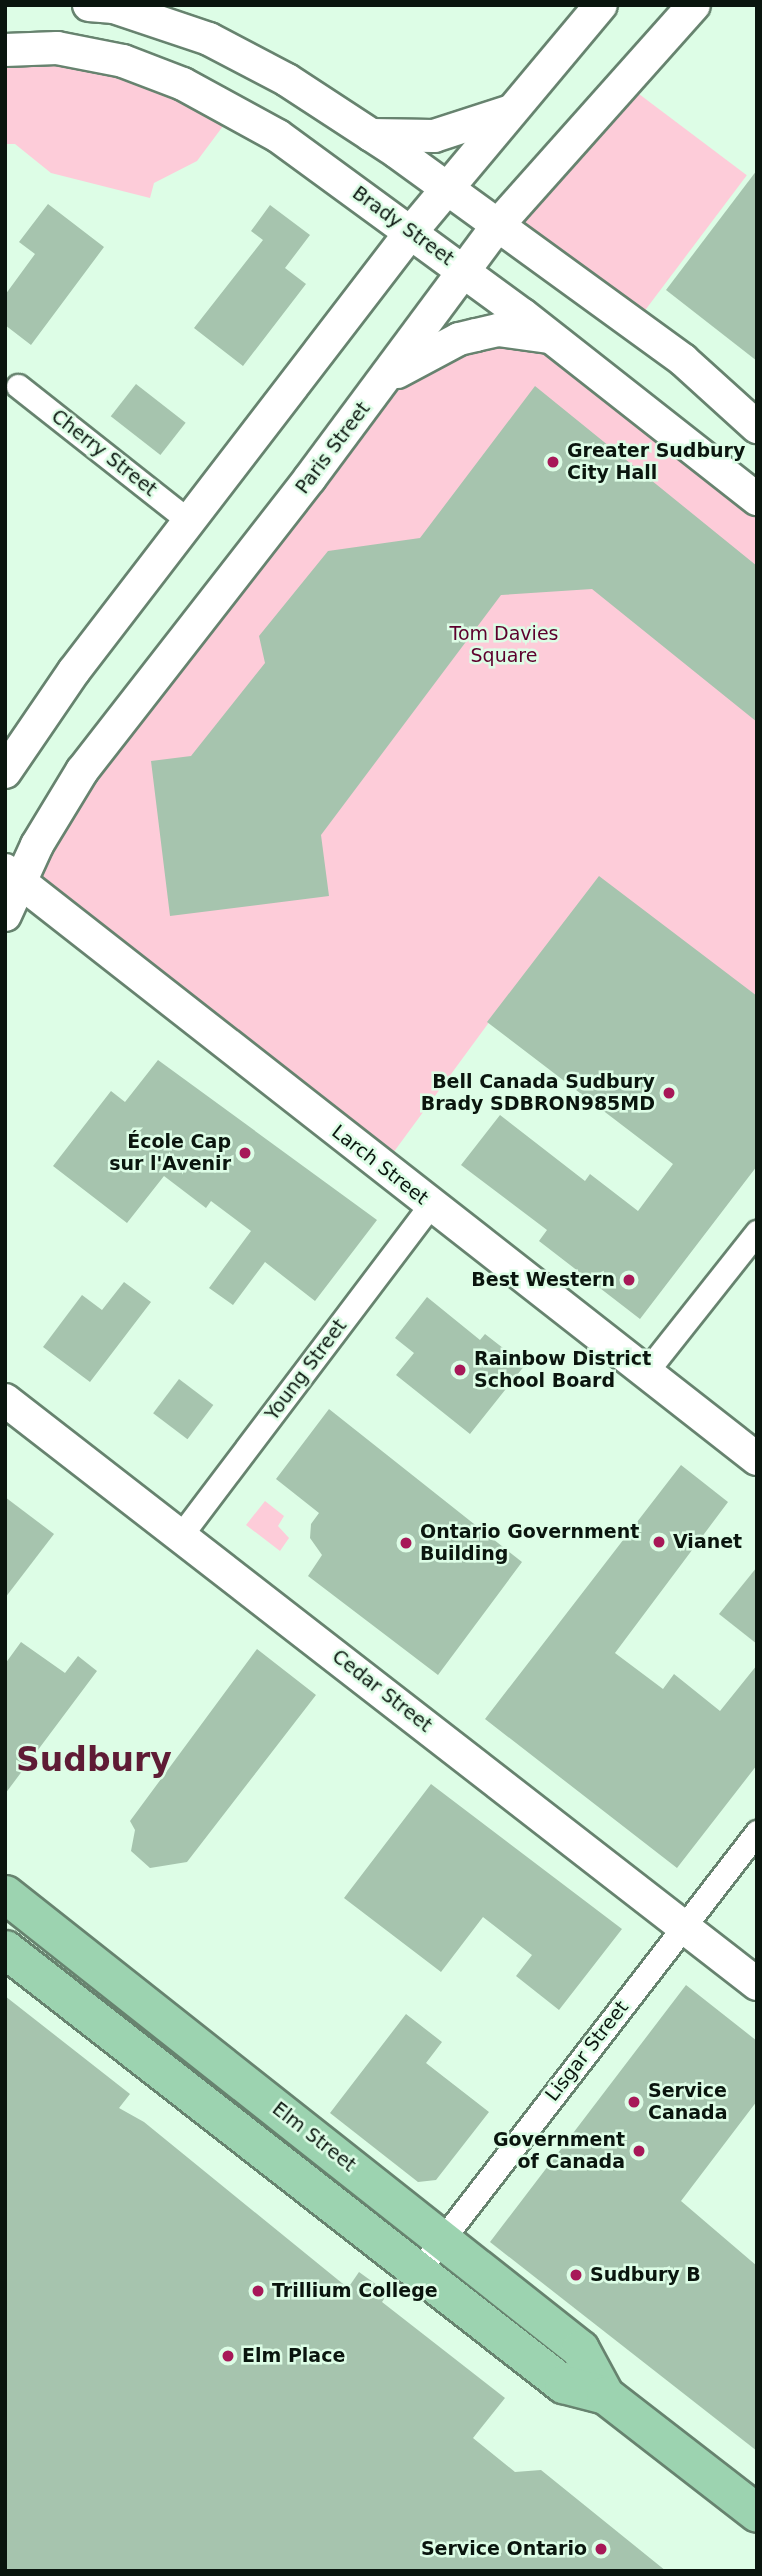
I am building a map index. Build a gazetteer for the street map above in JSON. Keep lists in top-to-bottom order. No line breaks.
{"streets":{"main road":["Brady Street","Paris Street","Larch Street","Cedar Street","Elm Street"],"street":["Cherry Street","Young Street","Lisgar Street"]},"crossings":[["Brady Street","Paris Street"],["Paris Street","Larch Street"],["Larch Street","Young Street"],["Young Street","Cedar Street"],["Cedar Street","Lisgar Street"],["Lisgar Street","Elm Street"]],"districts":["Sudbury"],"parks":["Tom Davies Square"],"places":["Greater Sudbury City Hall","Bell Canada Sudbury Brady SDBRON985MD","École Cap sur l'Avenir","Best Western","Rainbow District School Board","Vianet","Ontario Government Building","Service Canada","Government of Canada","Sudbury B","Trillium College","Elm Place","Service Ontario"]}
